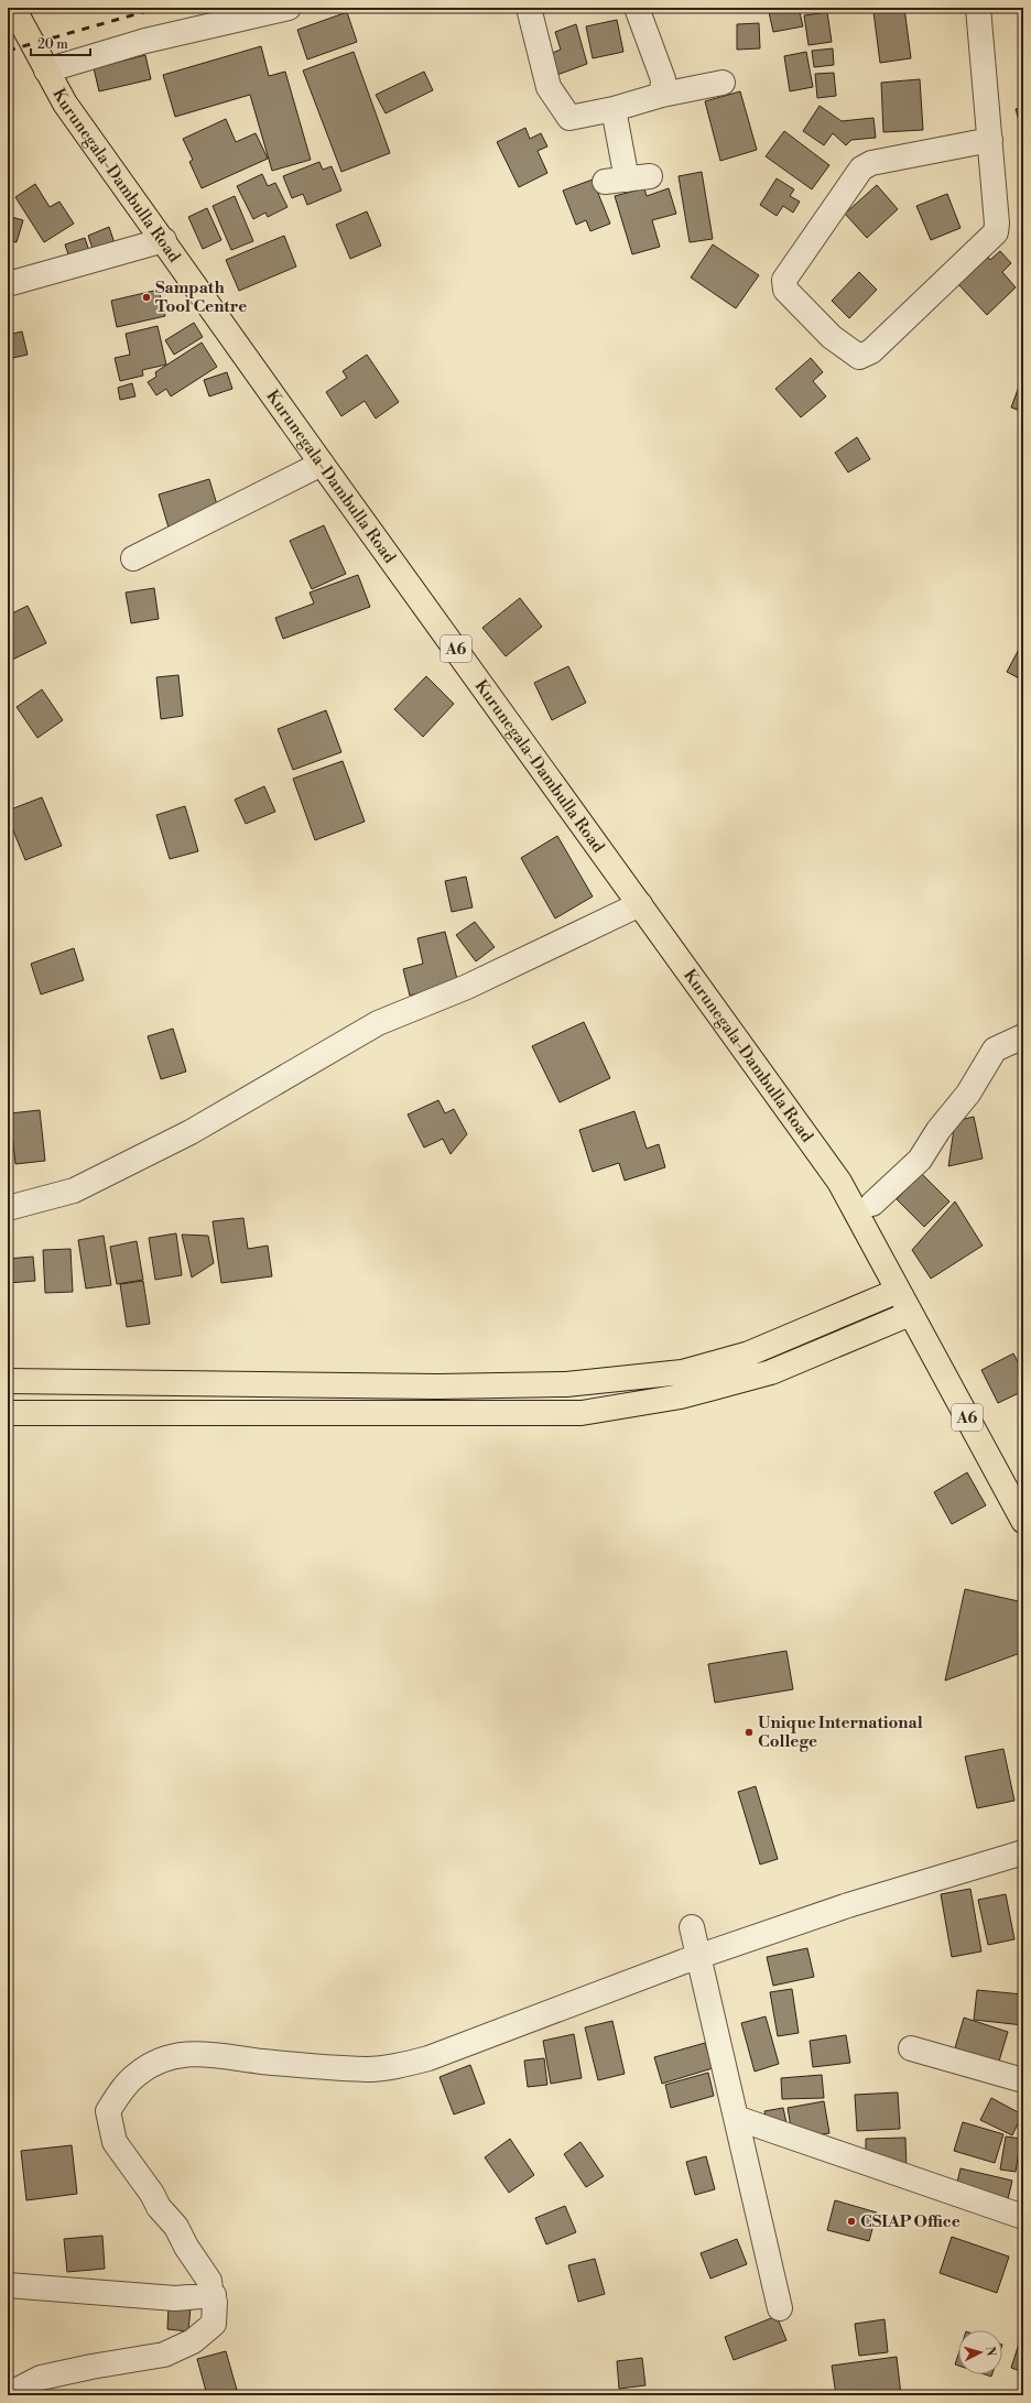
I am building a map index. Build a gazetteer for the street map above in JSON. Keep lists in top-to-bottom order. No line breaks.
{"streets":{"highway":["Kurunegala-Dambulla Road","A6"]},"places":["Sampath Tool Centre","Unique International College","CSIAP Office"],"scale_bar":"20 m","north":"right"}
